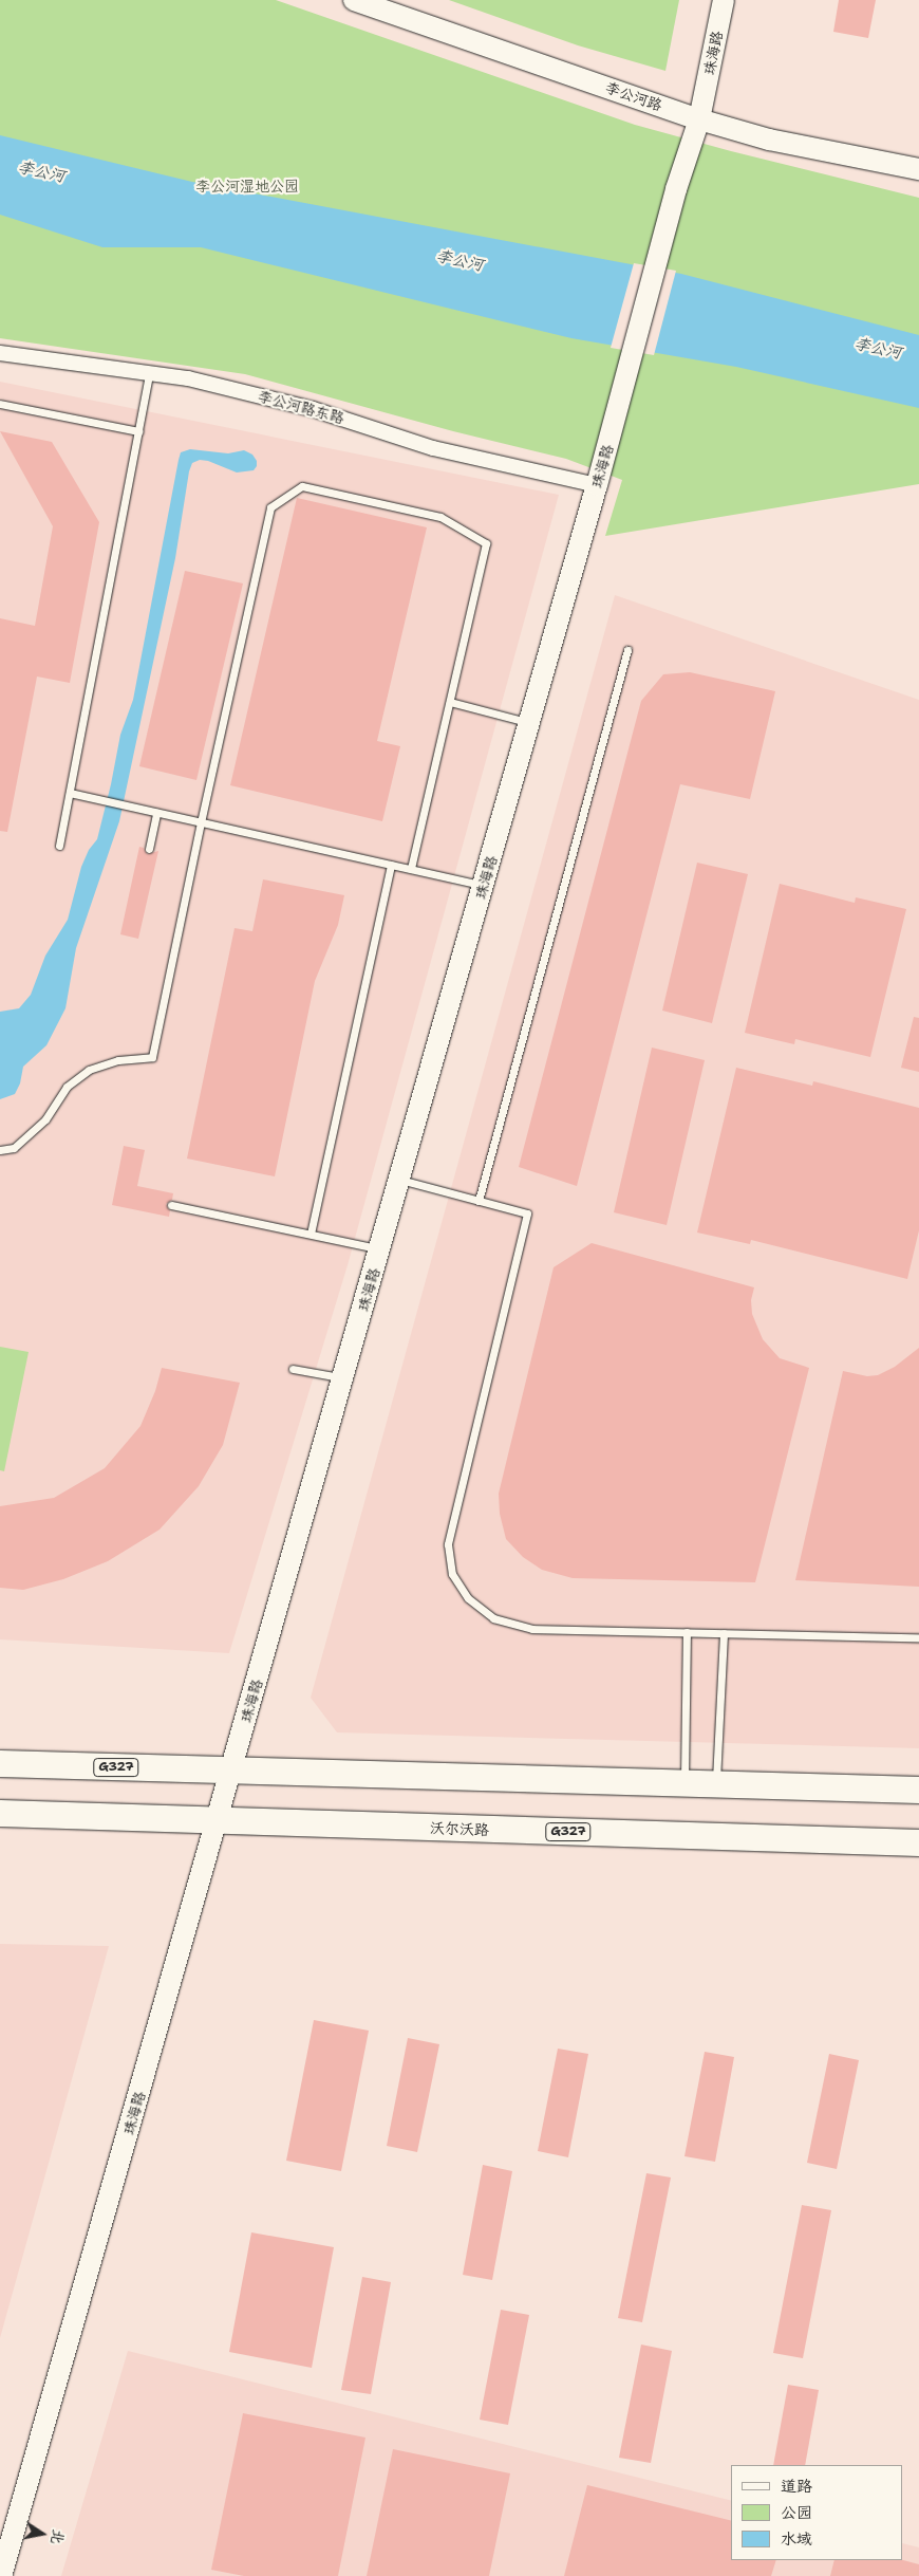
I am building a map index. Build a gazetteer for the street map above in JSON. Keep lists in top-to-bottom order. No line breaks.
{"streets":{"highway":["G327","沃尔沃路"],"main road":["珠海路","李公河路"],"street":["李公河路东路"]},"crossings":[["珠海路","李公河路"],["珠海路","李公河路东路"],["珠海路","G327"],["珠海路","沃尔沃路"]],"water":["李公河"],"parks":["李公河湿地公园"],"legend":["道路","公园","水域"],"north":"right"}
